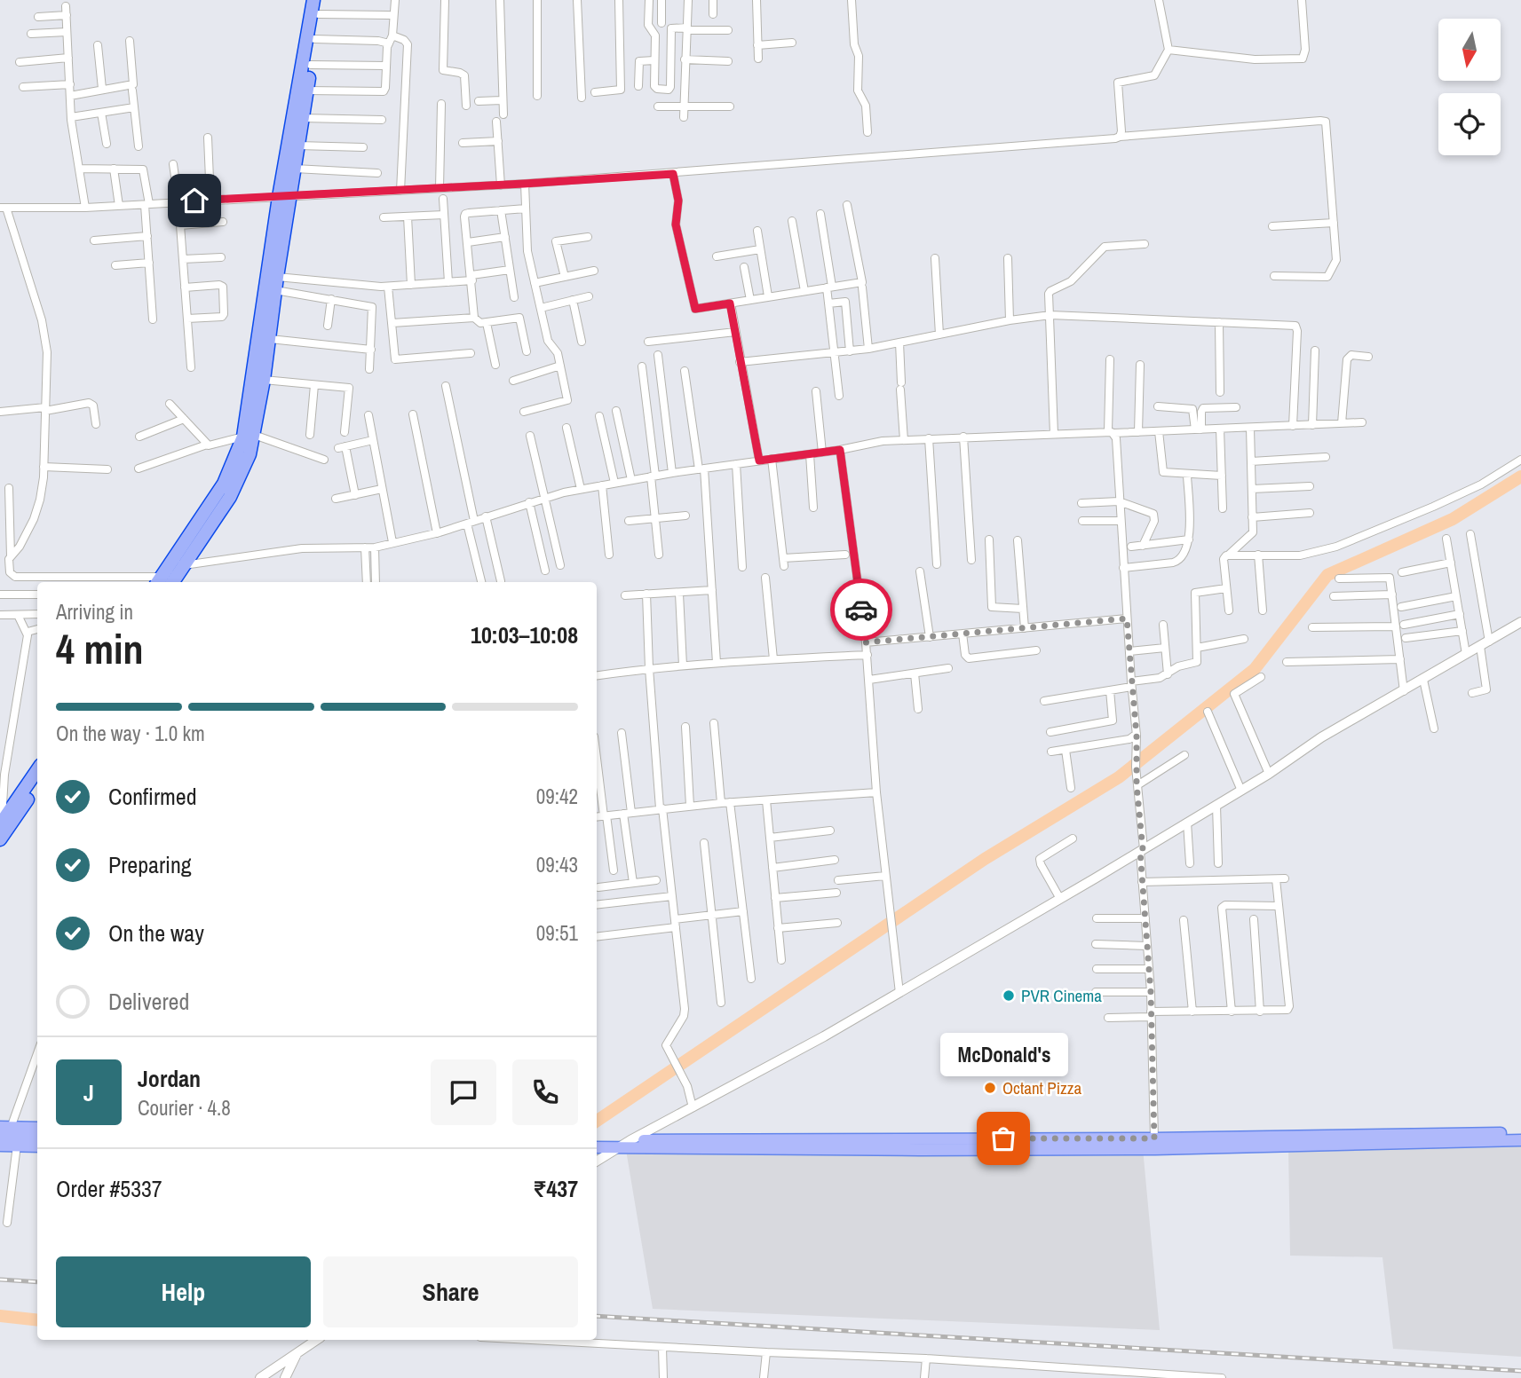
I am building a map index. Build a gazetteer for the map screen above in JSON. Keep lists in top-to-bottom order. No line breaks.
{"places":["PVR Cinema","Octant Pizza","McDonald's"],"north":"bottom","page":{"heading":["4 min","Arriving in","10:03–10:08"],"panel":["Jordan","Courier · 4.8","Order #5337","₹437"],"bar":"On the way · 1.0 km","list":[["Confirmed","09:42"],["Preparing","09:43"],["On the way","09:51"],"Delivered"],"bubble":"McDonald's","round":"J","buttons":["Help","Share"]}}
